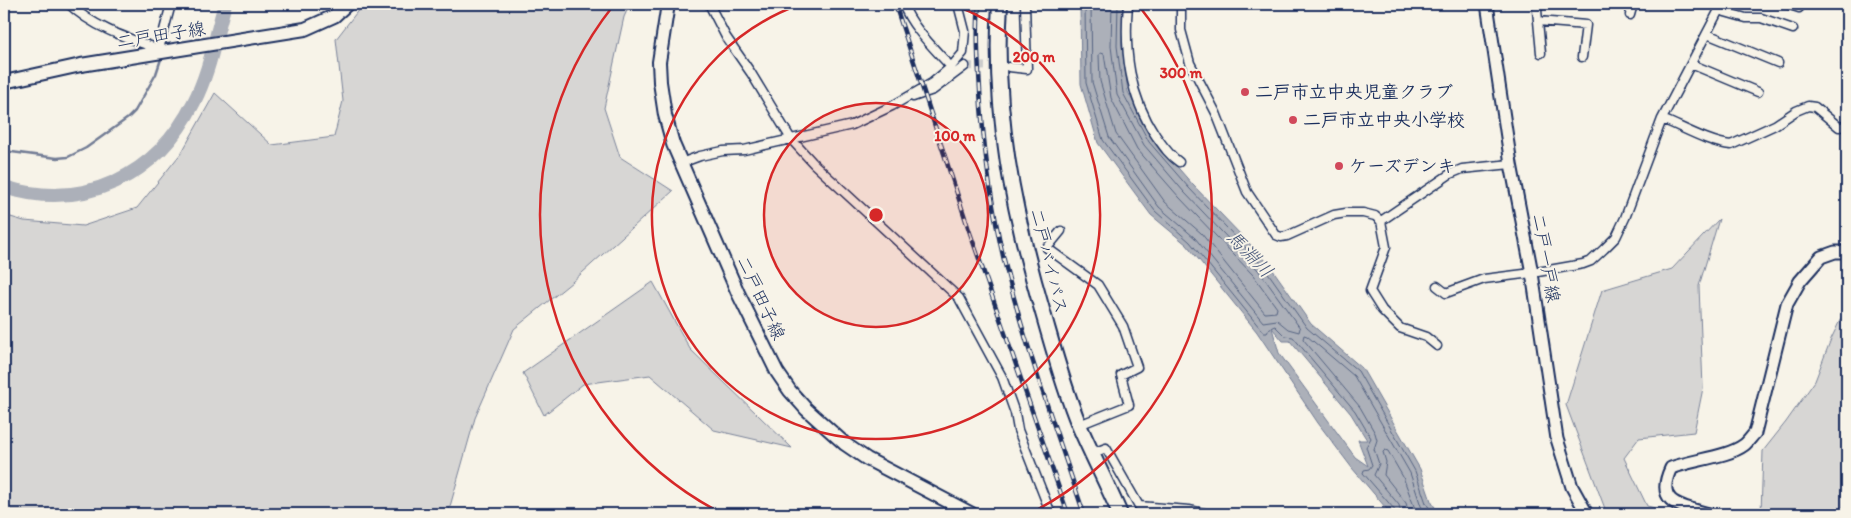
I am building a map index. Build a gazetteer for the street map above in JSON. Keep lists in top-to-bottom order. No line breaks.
{"streets":{"highway":["二戸バイパス"],"main road":["二戸田子線","二戸一戸線"]},"water":["馬淵川"],"places":["二戸市立中央児童クラブ","二戸市立中央小学校","ケーズデンキ"],"rings":["200 m","300 m","100 m"]}
